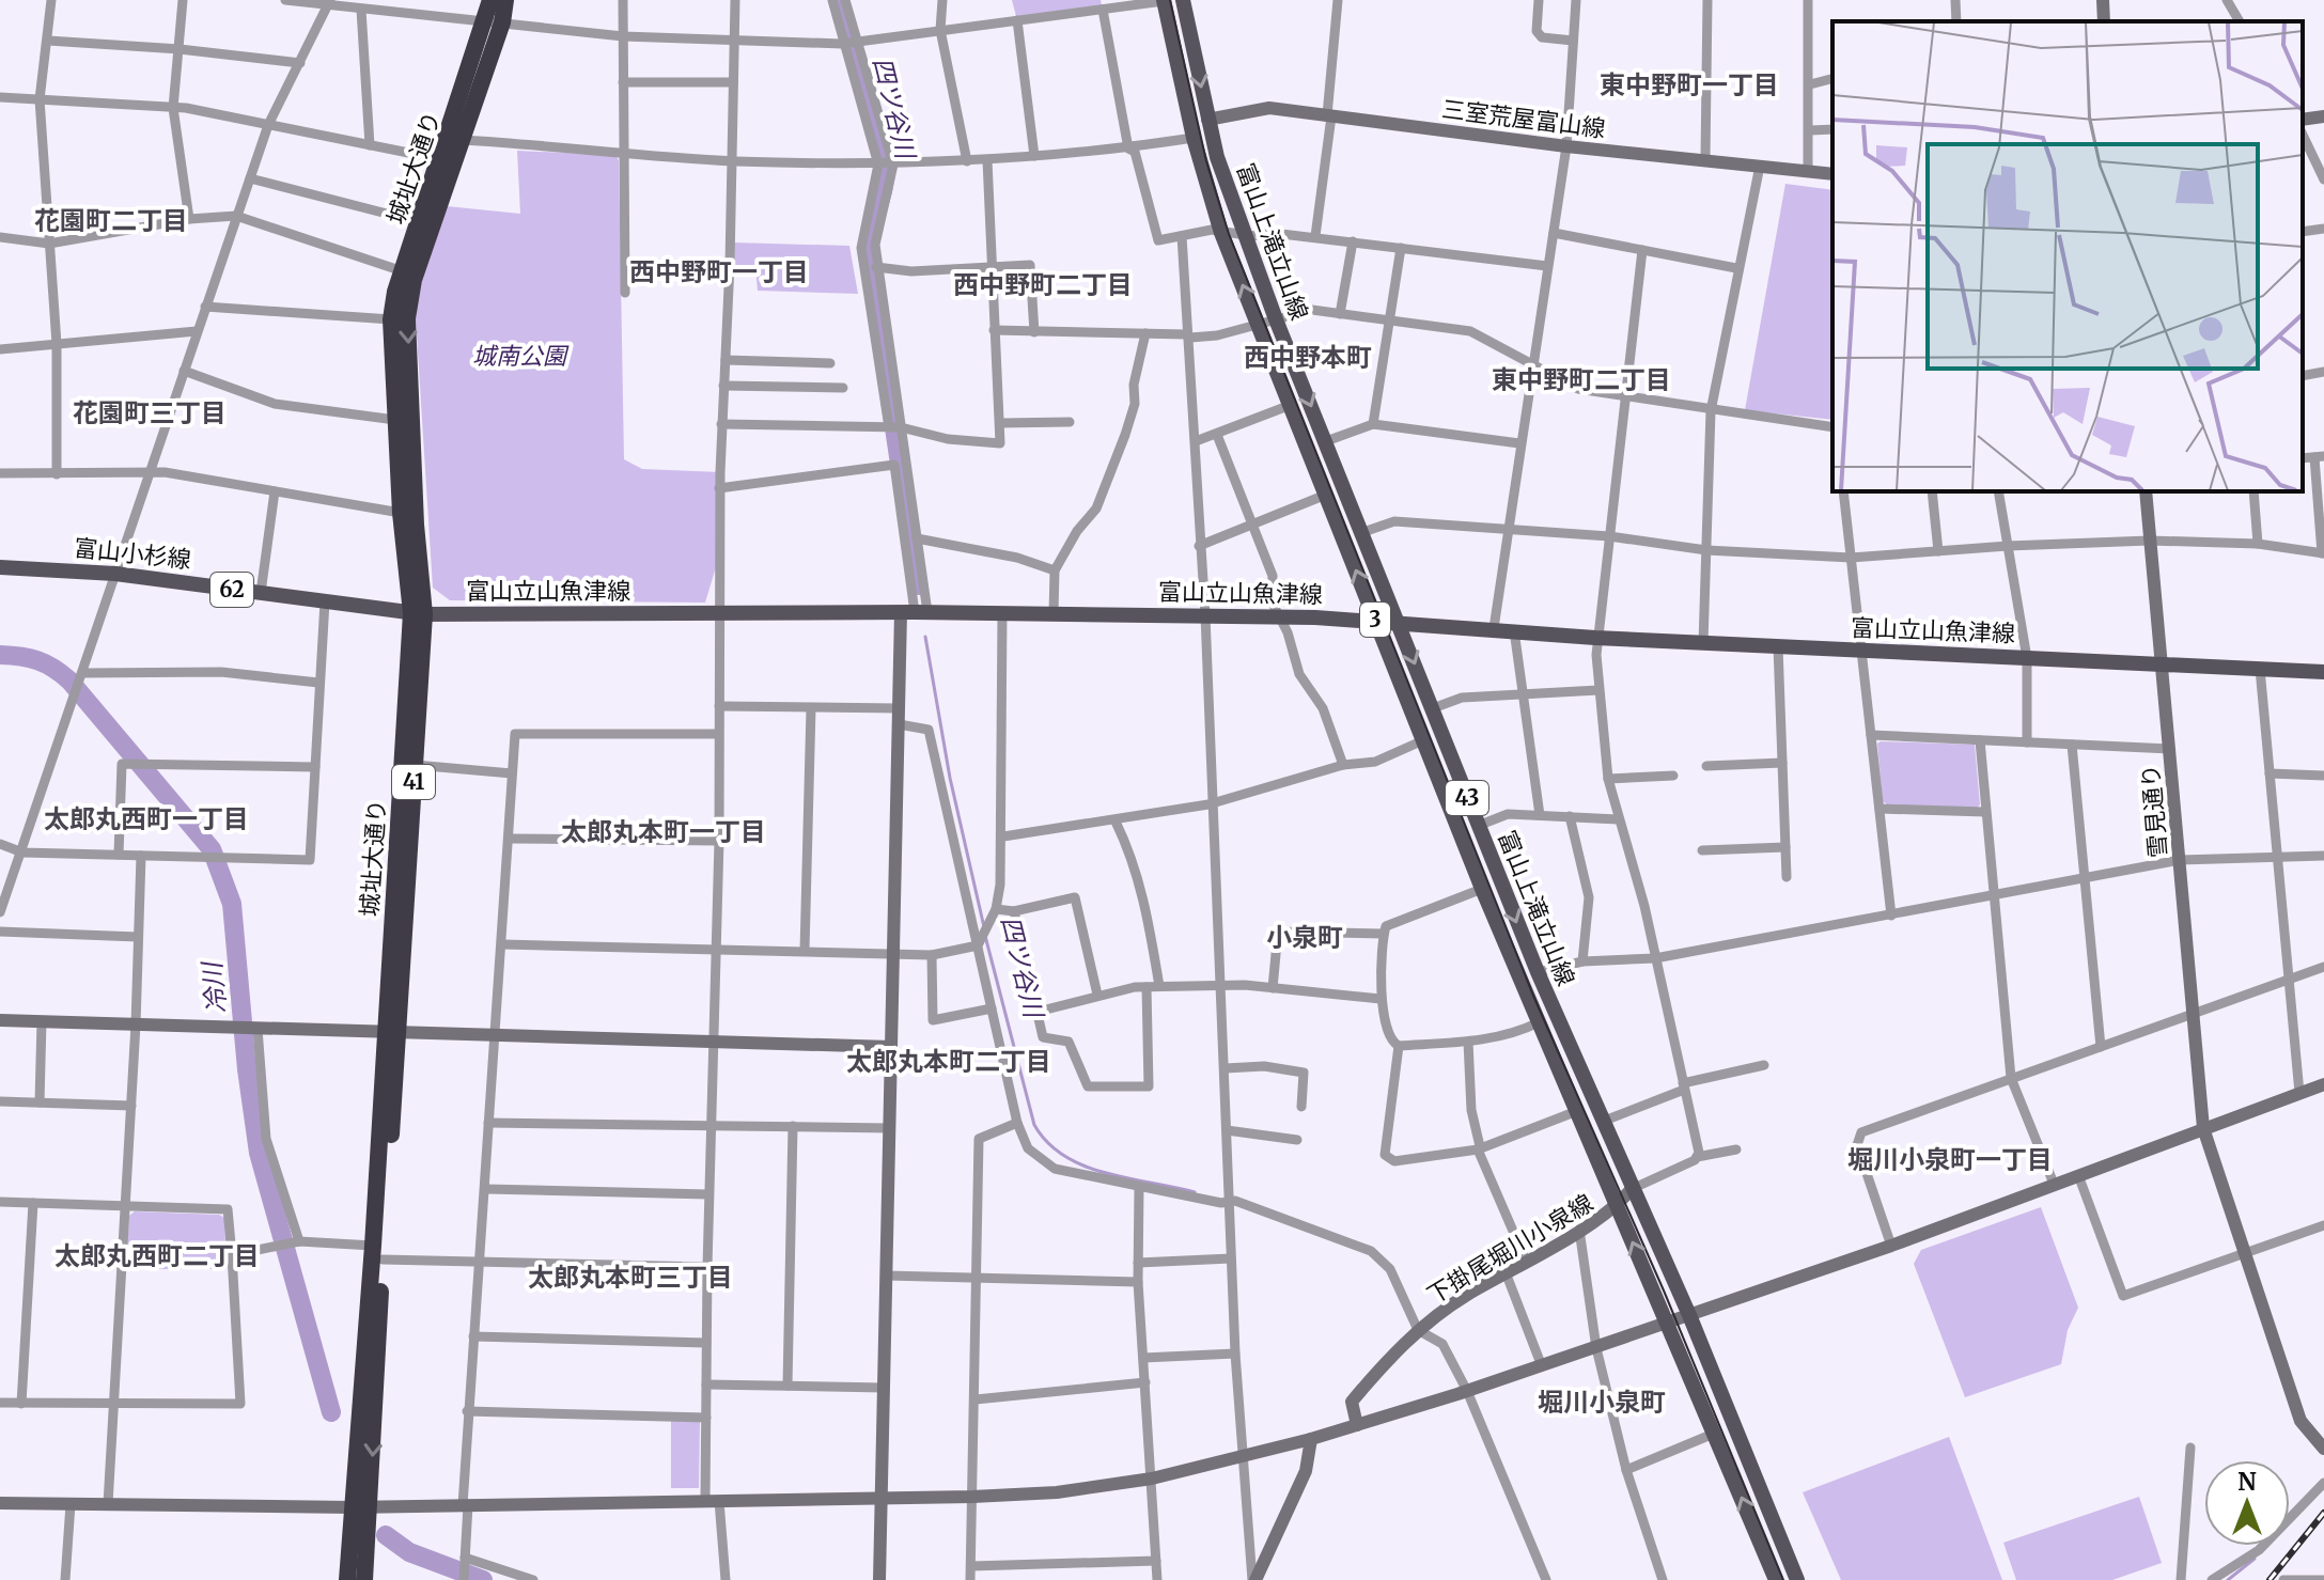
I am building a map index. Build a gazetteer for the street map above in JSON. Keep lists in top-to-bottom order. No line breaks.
{"streets":{"highway":["城址大通り","41"],"main road":["富山上滝立山線","富山小杉線","62","富山立山魚津線","3","43"],"street":["三室荒屋富山線","雪見通り","下掛尾堀川小泉線"]},"crossings":[["三室荒屋富山線","富山上滝立山線"],["城址大通り","富山小杉線"],["城址大通り","富山立山魚津線"],["富山上滝立山線","富山立山魚津線"],["富山上滝立山線","下掛尾堀川小泉線"],["富山小杉線","富山立山魚津線"],["富山立山魚津線","雪見通り"]],"districts":["東中野町一丁目","花園町二丁目","西中野町一丁目","西中野町二丁目","西中野本町","東中野町二丁目","花園町三丁目","太郎丸西町一丁目","太郎丸本町一丁目","小泉町","太郎丸本町二丁目","堀川小泉町一丁目","太郎丸西町二丁目","太郎丸本町三丁目","堀川小泉町"],"water":["四ツ谷川","冷川"],"parks":["城南公園"],"north":"top"}
